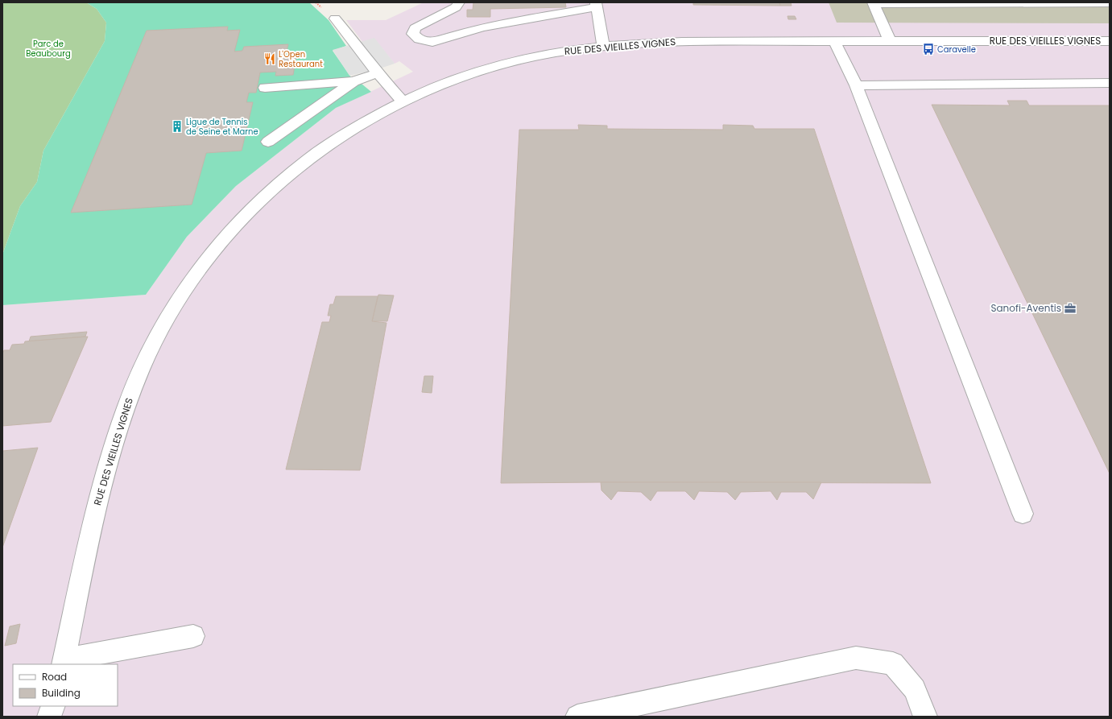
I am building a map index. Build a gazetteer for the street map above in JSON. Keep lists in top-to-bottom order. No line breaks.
{"streets":{"street":["RUE DES VIEILLES VIGNES"]},"parks":["Parc de Beaubourg"],"places":{"bus stop":["Caravelle"],"restaurant":["L'Open Restaurant"],"building":["Ligue de Tennis de Seine et Marne"],"office":["Sanofi-Aventis"]},"legend":["Road","Building"]}
